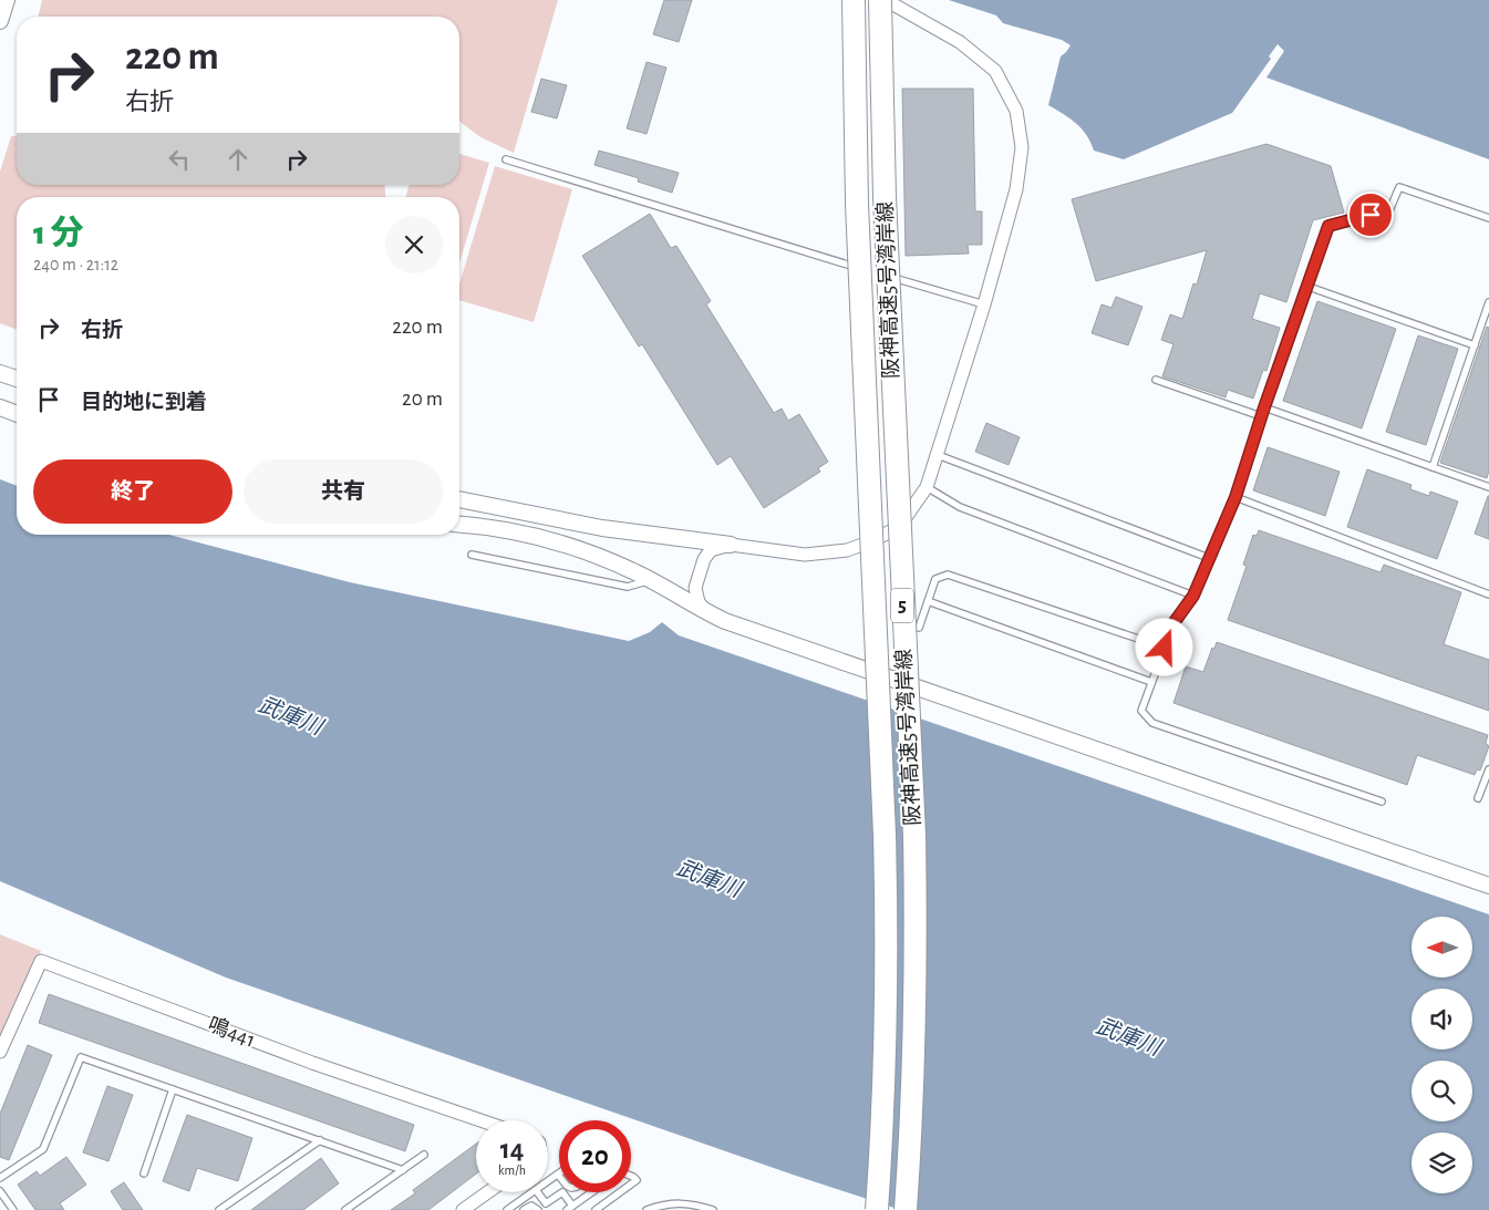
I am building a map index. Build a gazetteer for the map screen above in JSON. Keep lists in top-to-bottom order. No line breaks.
{"streets":{"highway":["阪神高速5号湾岸線","5"],"street":["鳴441"]},"water":["武庫川"],"north":"left","page":{"turn":["220 m","右折"],"heading":["1 分","240 m · 21:12"],"list":[{"name":"右折","value":"220 m"},{"name":"目的地に到着","value":"20 m"}],"buttons":["終了","共有"],"speed":"14 km/h","limit":"20"}}
